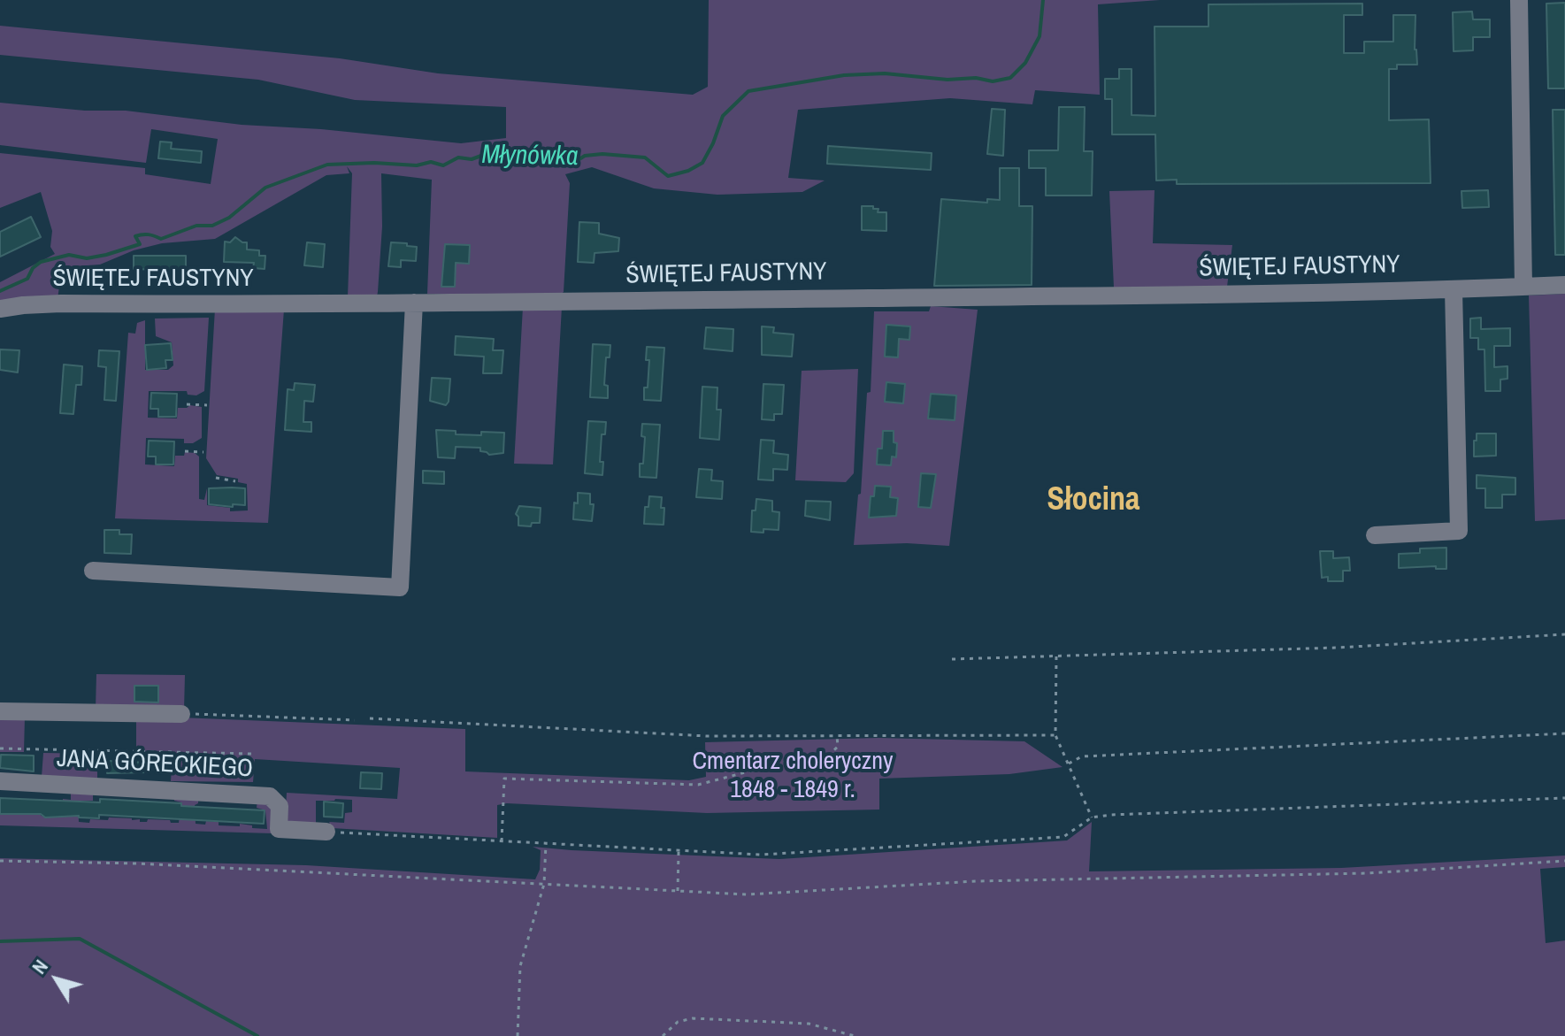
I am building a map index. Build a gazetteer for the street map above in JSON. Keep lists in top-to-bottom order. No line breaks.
{"streets":{"street":["ŚWIĘTEJ FAUSTYNY","JANA GÓRECKIEGO"]},"districts":["Słocina"],"water":["Młynówka"],"parks":["Cmentarz choleryczny 1848 - 1849 r."],"north":"top left"}
